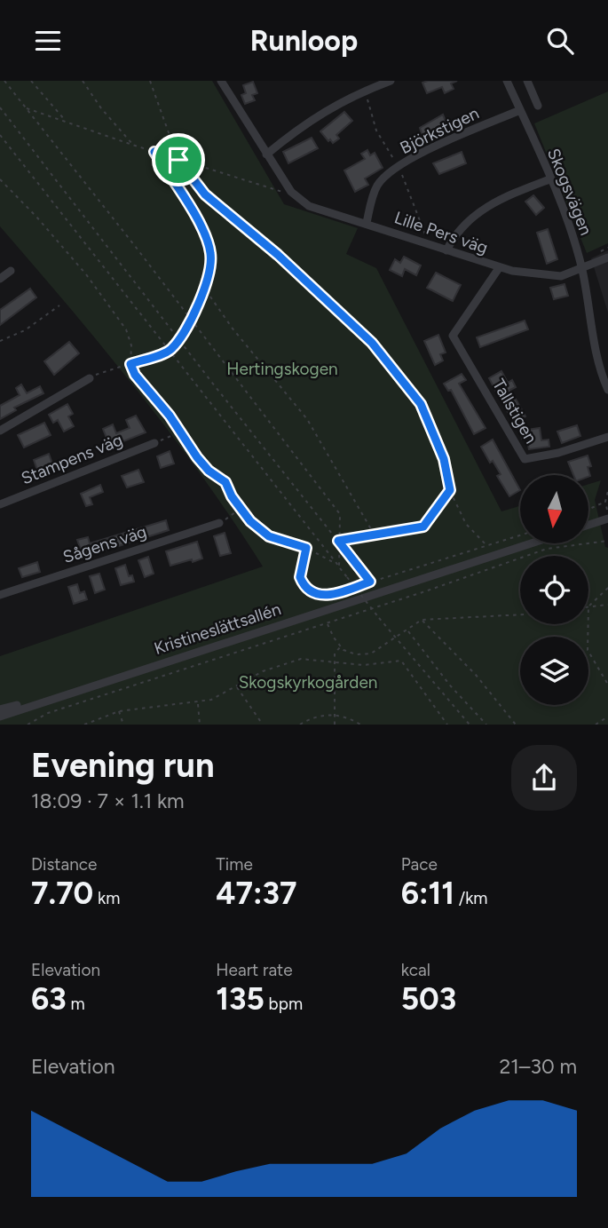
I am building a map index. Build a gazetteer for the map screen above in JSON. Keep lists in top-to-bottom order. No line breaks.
{"streets":{"street":["Björkstigen","Skogsvägen","Lille Pers väg","Tallstigen","Stampens väg","Sågens väg","Kristineslättsallén"]},"crossings":[["Björkstigen","Skogsvägen"],["Björkstigen","Lille Pers väg"],["Skogsvägen","Lille Pers väg"],["Lille Pers väg","Tallstigen"]],"parks":["Hertingskogen","Skogskyrkogården"],"north":"bottom","page":{"header":"Runloop","heading":["Evening run","18:09 · 7 × 1.1 km"],"stats":[["Distance","7.70 km"],["Time","47:37"],["Pace","6:11 /km"],["Elevation","63 m"],["Heart rate","135 bpm"],["kcal","503"]],"chart":["Elevation","21–30 m"]}}
